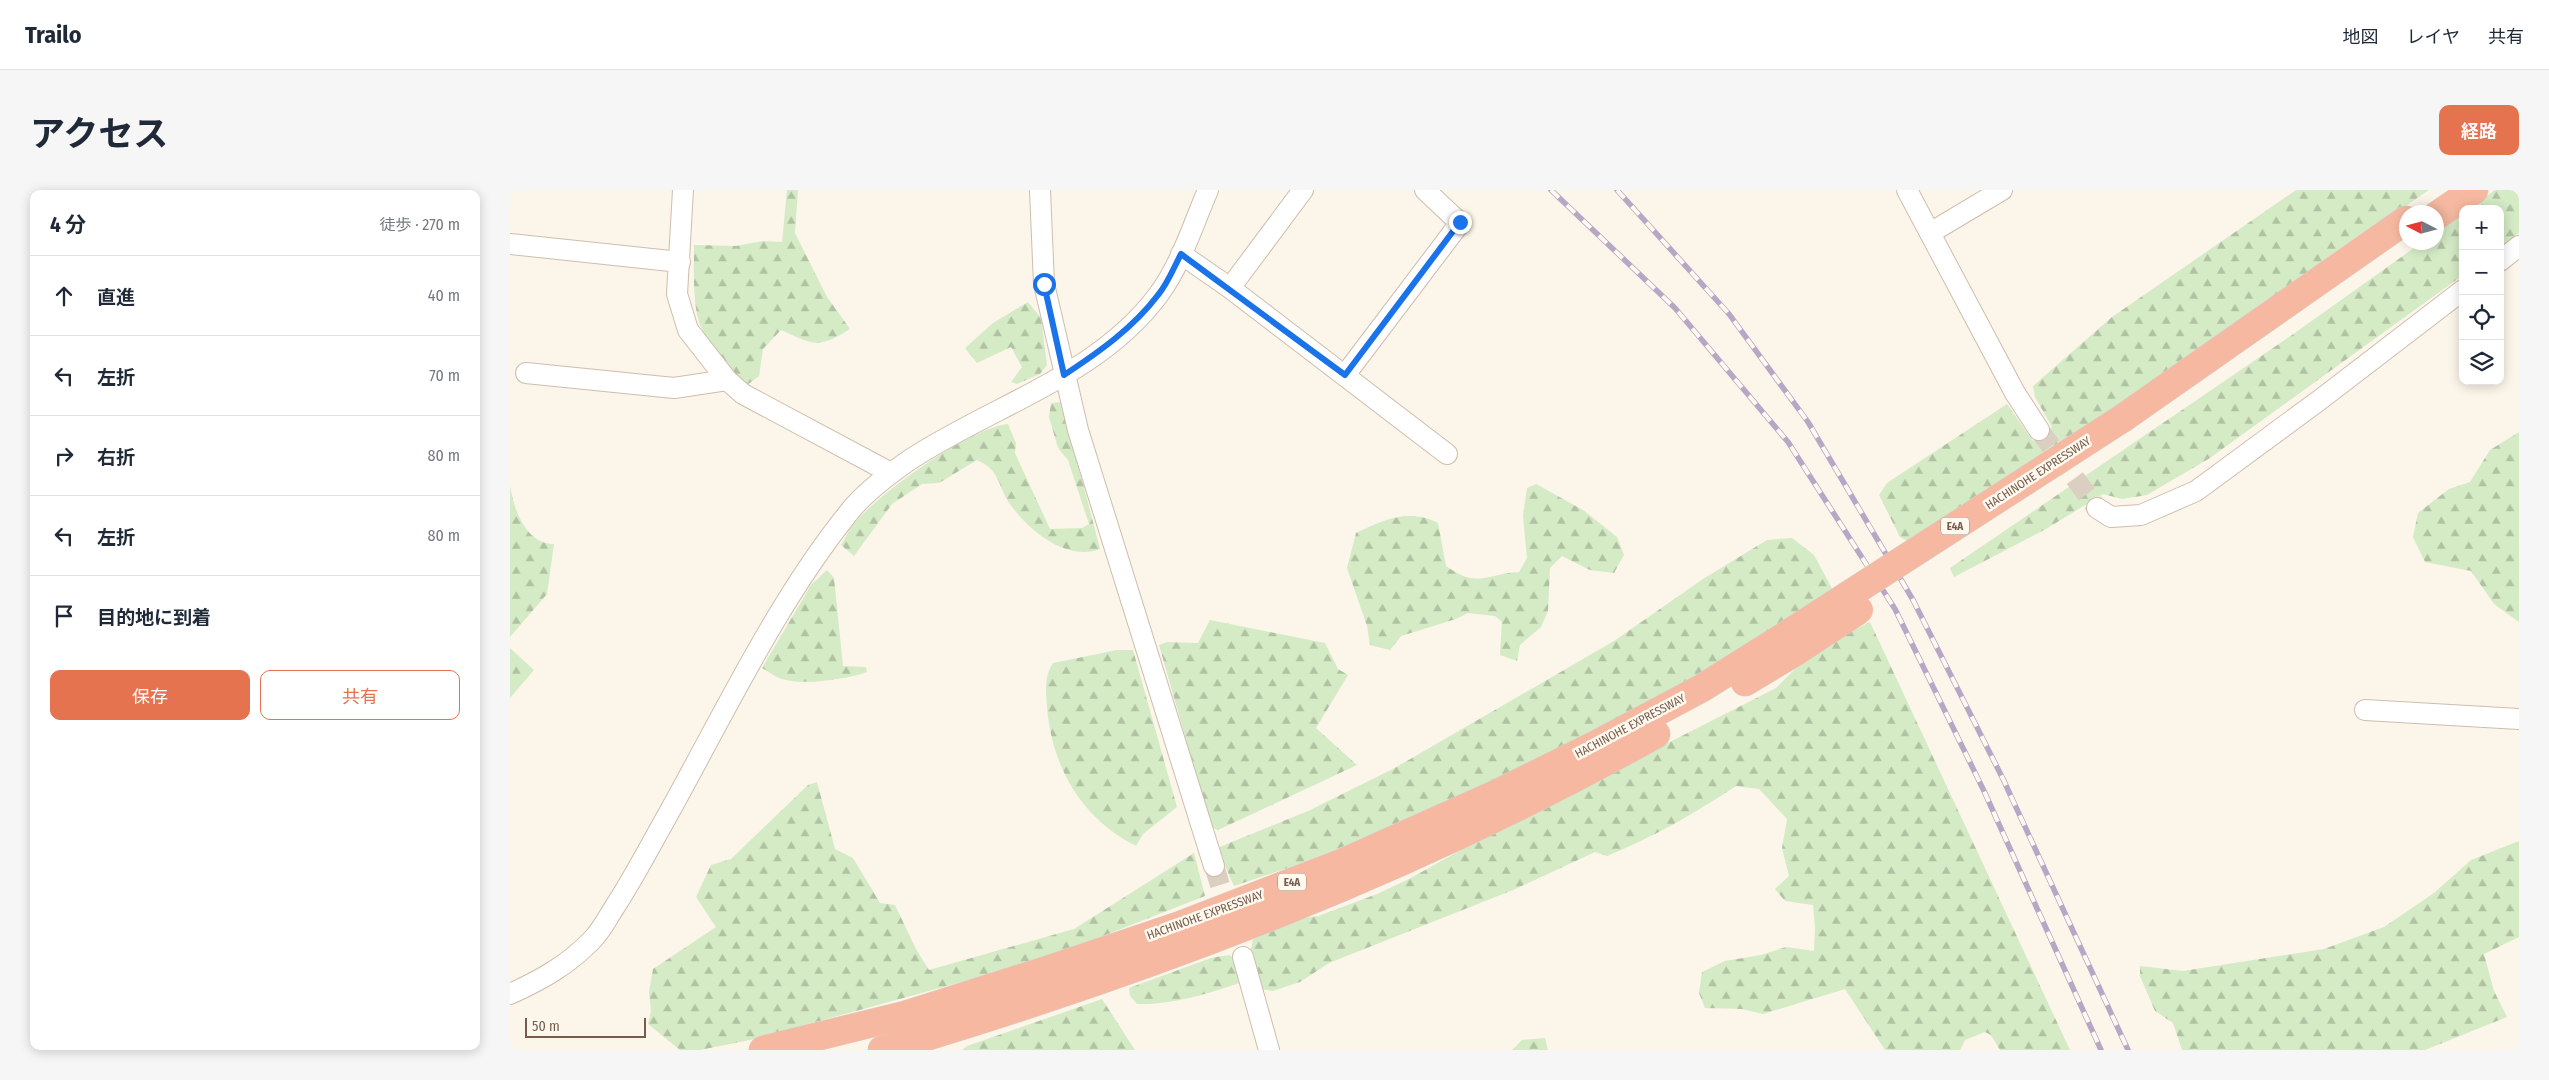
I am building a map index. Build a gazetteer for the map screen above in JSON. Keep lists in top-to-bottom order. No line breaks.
{"streets":{"highway":["HACHINOHE EXPRESSWAY","E4A"]},"scale_bar":"50 m","north":"left","page":{"header":"Trailo","nav":["地図","レイヤ","共有"],"title":"アクセス","buttons":["経路",["保存","共有"]],"heading":["4 分","徒歩 · 270 m"],"map_buttons":["+","−"],"list":[["直進","40 m"],["左折","70 m"],["右折","80 m"],["左折","80 m"],"目的地に到着"],"scale":"50 m"}}
